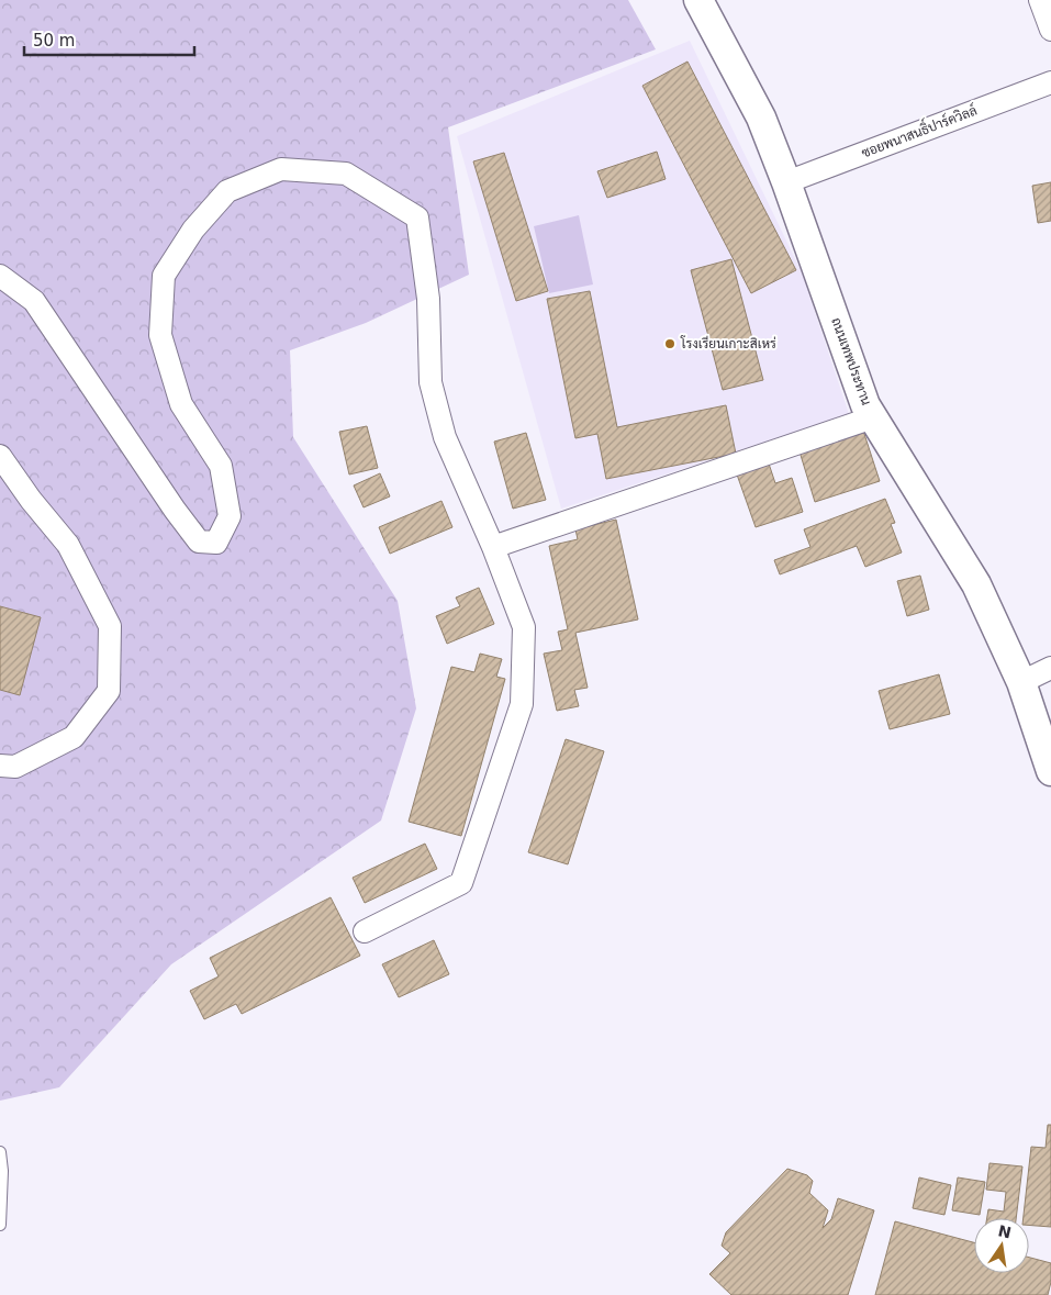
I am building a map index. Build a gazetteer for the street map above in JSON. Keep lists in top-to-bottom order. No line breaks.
{"streets":{"street":["ซอยพนาสนธิ์ปาร์ควิลล์","ถนนเทพประทาน"]},"crossings":[["ซอยพนาสนธิ์ปาร์ควิลล์","ถนนเทพประทาน"]],"places":["โรงเรียนเกาะสิเหร่"],"scale_bar":"50 m","north":"top"}
